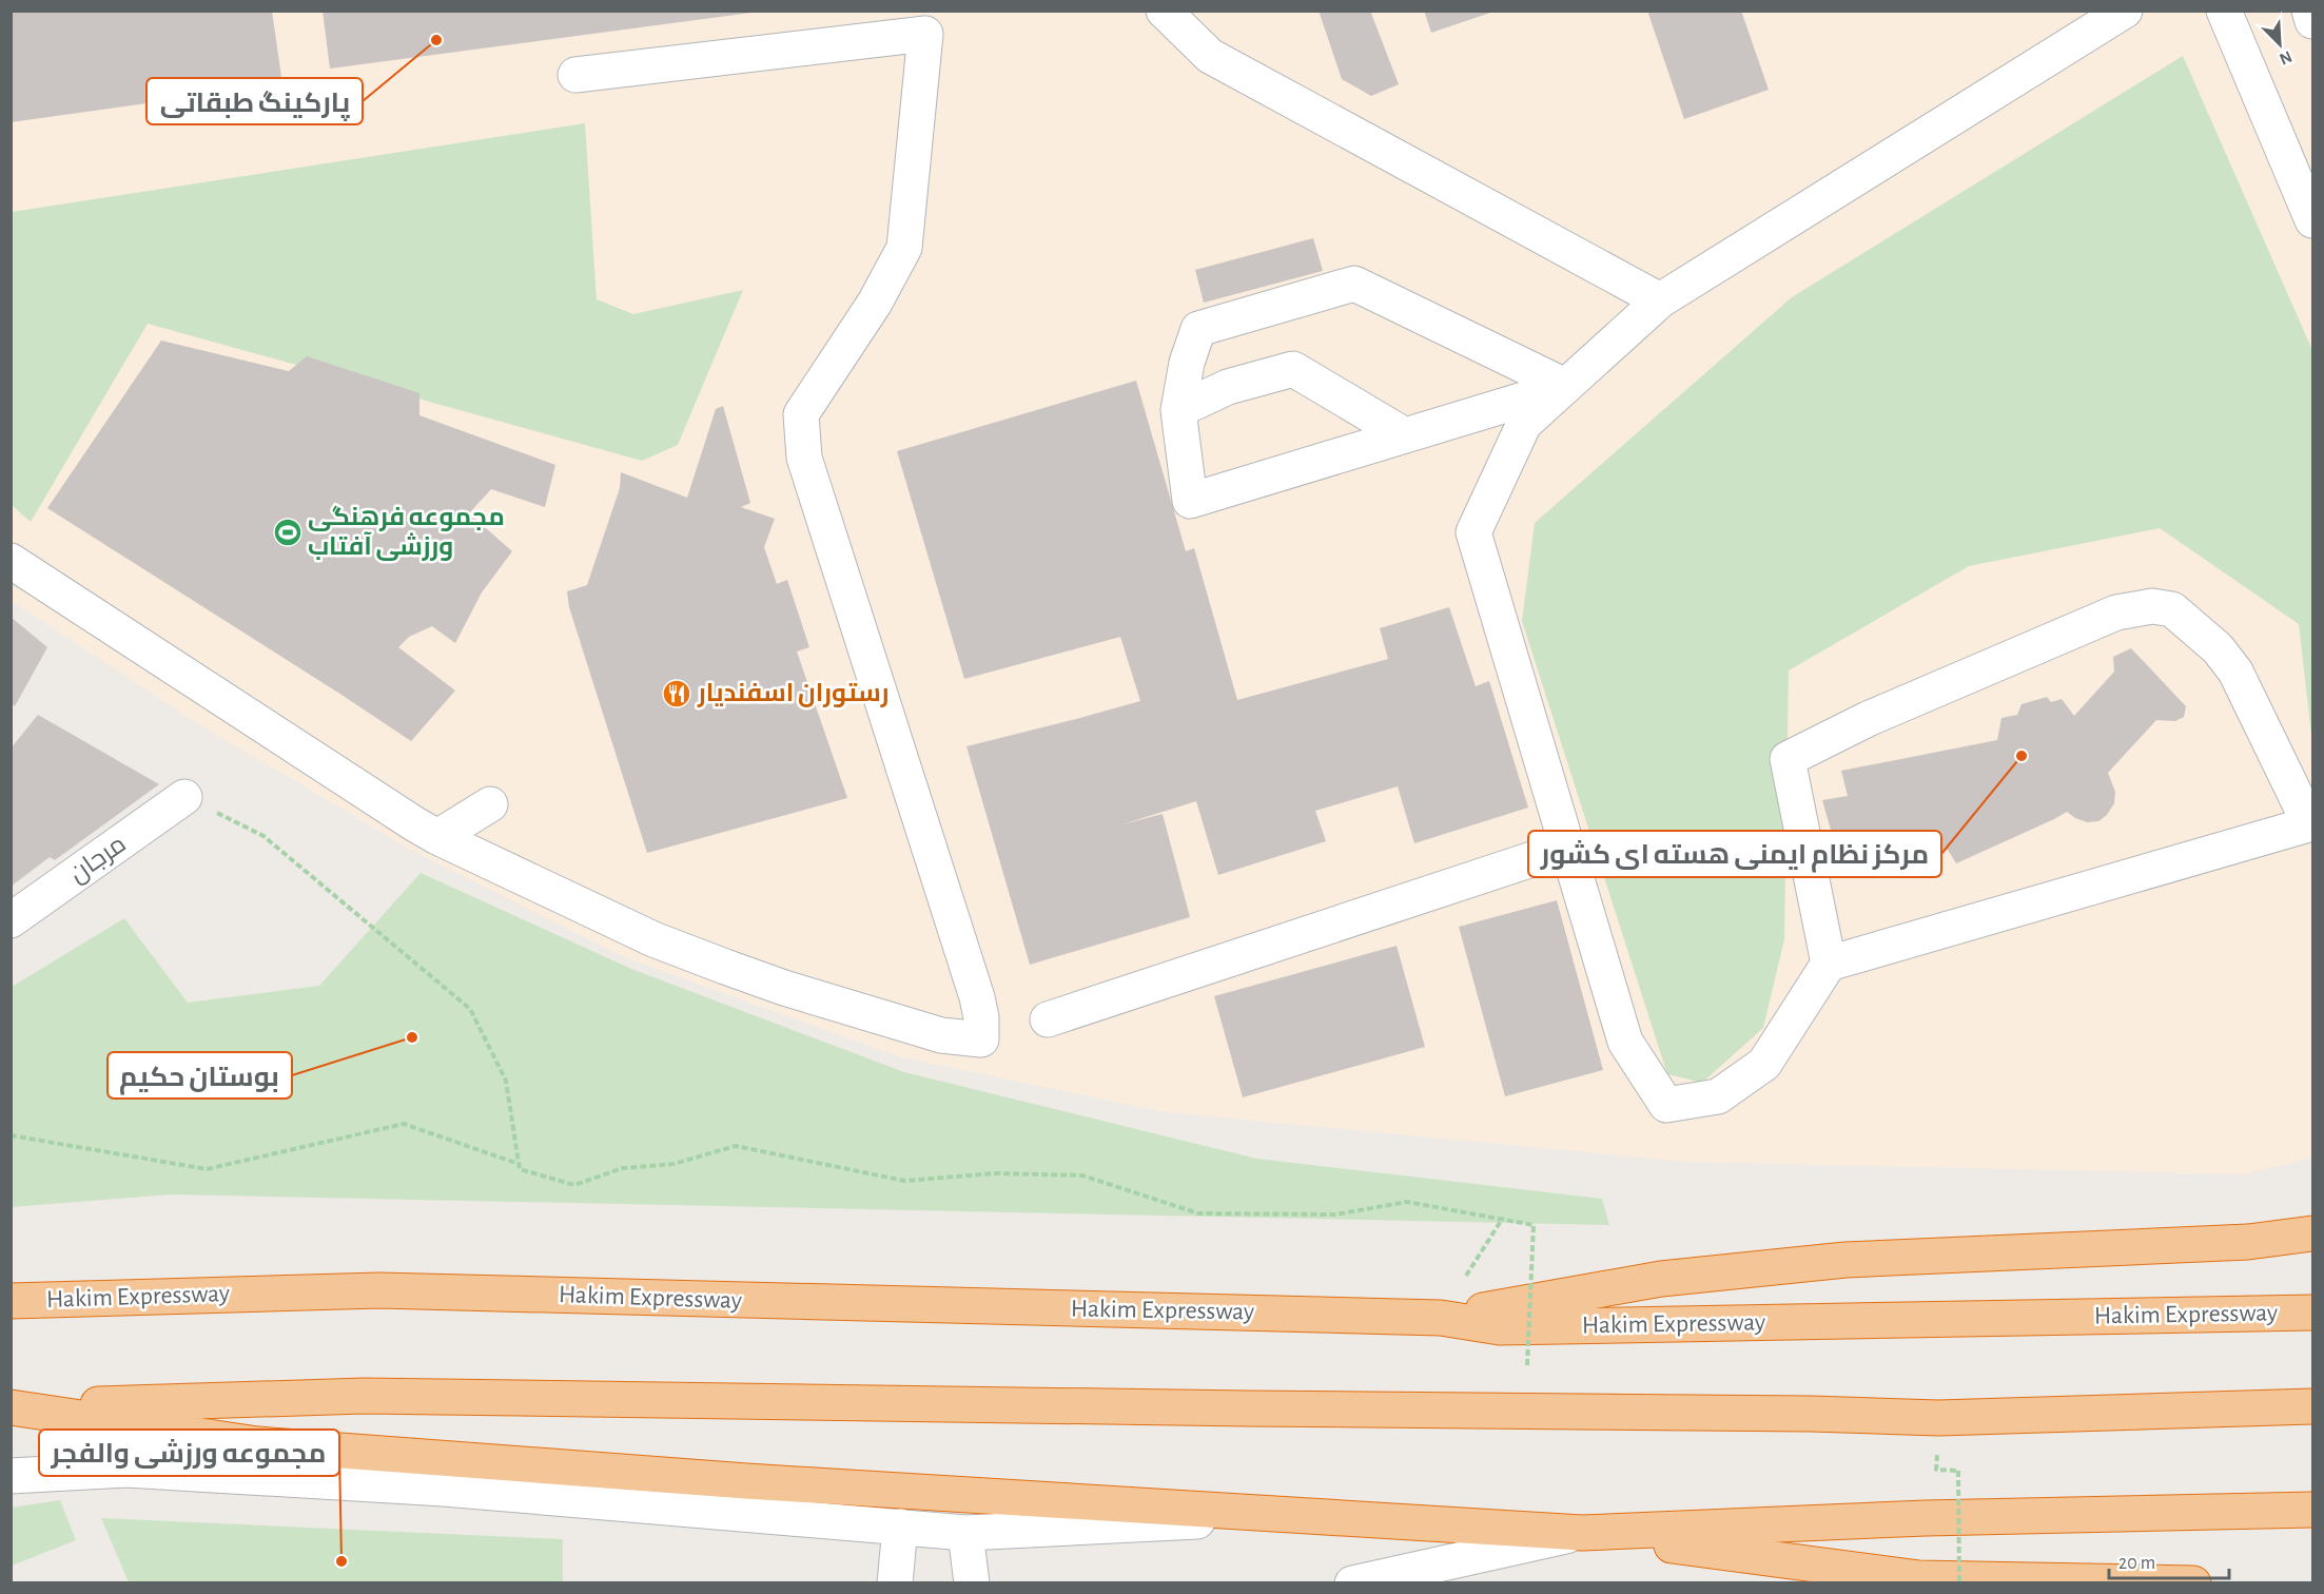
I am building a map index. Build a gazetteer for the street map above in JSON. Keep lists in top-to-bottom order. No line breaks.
{"streets":{"highway":["Hakim Expressway"],"street":["مرجان"]},"places":{"other":["پارکینگ طبقاتی","مرکز نظام ایمنی هسته ای کشور","بوستان حکیم","مجموعه ورزشی والفجر"],"sports":["مجموعه فرهنگی ورزشی آفتاب"],"restaurant":["رستوران اسفندیار"]},"scale_bar":"20 m","north":"bottom right"}
